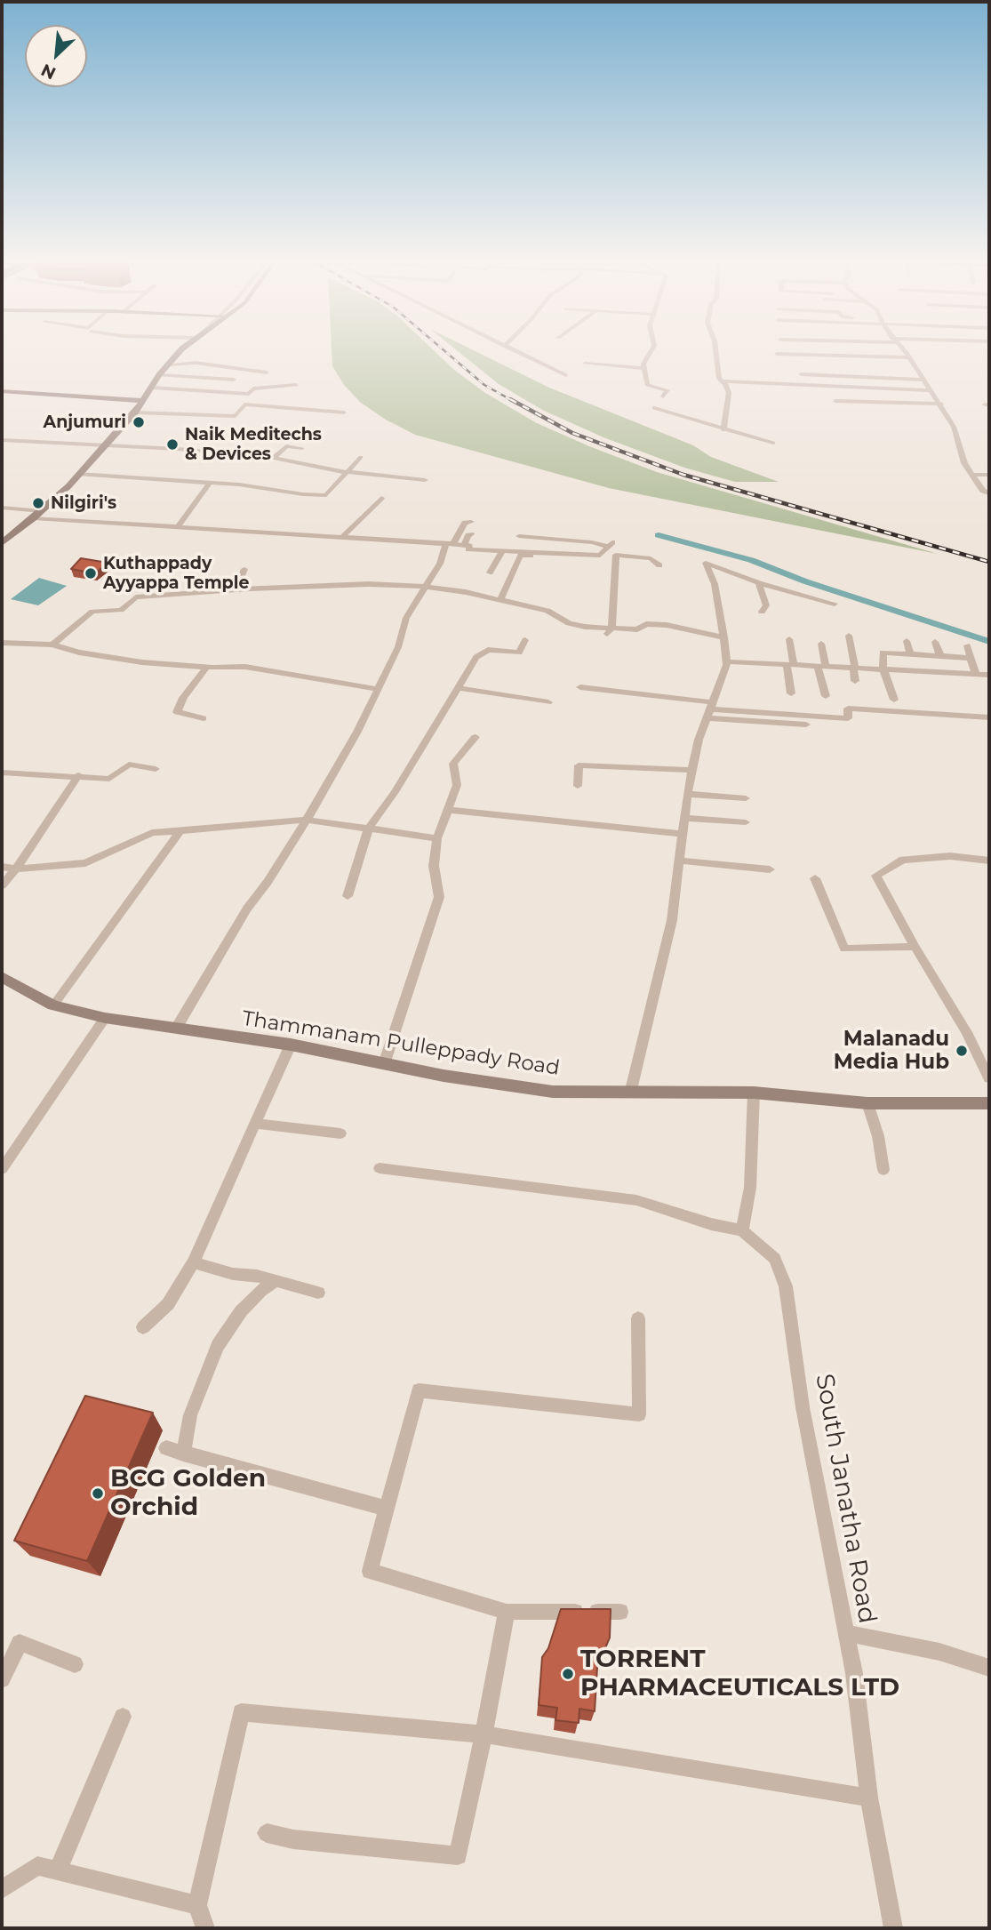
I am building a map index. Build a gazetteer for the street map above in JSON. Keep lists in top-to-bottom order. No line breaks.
{"streets":{"main road":["Thammanam Pulleppady Road"],"street":["South Janatha Road"]},"places":["Anjumuri","Naik Meditechs & Devices","Nilgiri's","Kuthappady Ayyappa Temple","Malanadu Media Hub","BCG Golden Orchid","TORRENT PHARMACEUTICALS LTD"],"north":"bottom left"}
